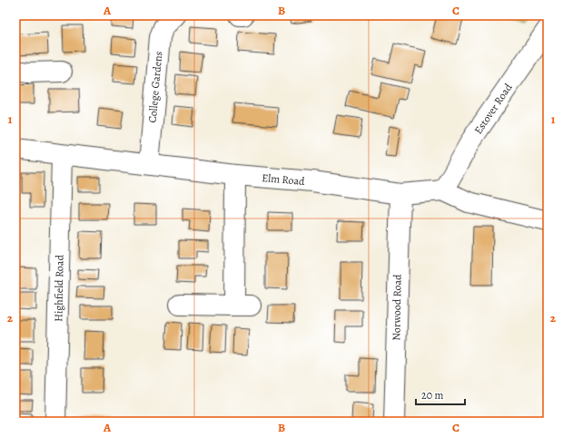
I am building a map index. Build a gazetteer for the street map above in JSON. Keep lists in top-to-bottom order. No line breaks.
{"streets":{"street":["College Gardens","Estover Road","Elm Road","Highfield Road","Norwood Road"]},"crossings":[["College Gardens","Elm Road"],["Estover Road","Elm Road"],["Elm Road","Highfield Road"],["Elm Road","Norwood Road"]],"scale_bar":"20 m","grid":{"columns":["A","B","C"],"rows":["1","2"]}}
